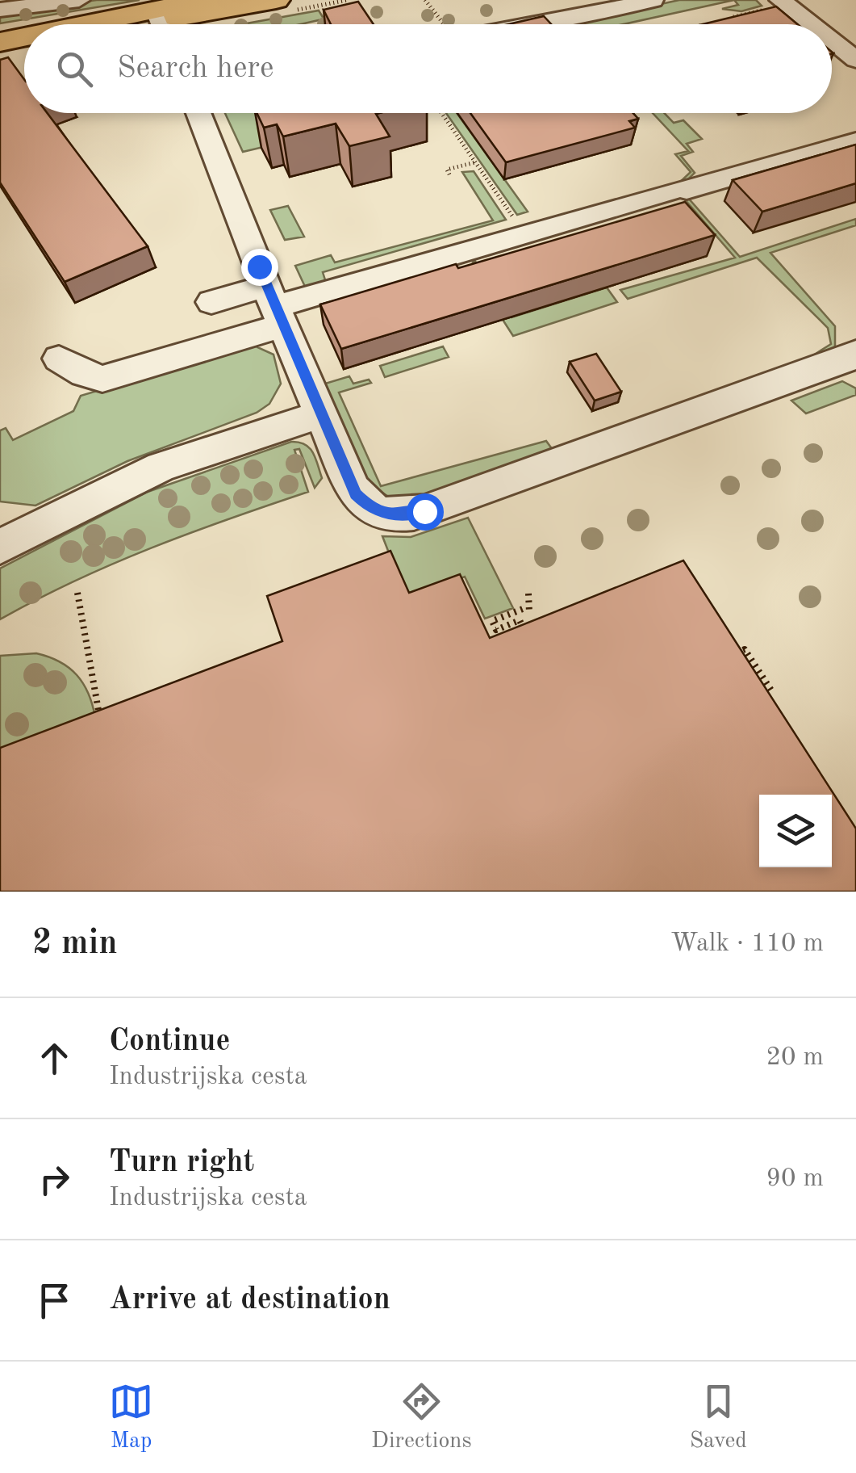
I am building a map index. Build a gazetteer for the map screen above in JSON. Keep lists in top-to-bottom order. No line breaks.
{"page":{"search":"Search here","heading":["2 min","Walk · 110 m"],"list":[["Continue","Industrijska cesta","20 m"],["Turn right","Industrijska cesta","90 m"],"Arrive at destination"],"nav":["Map","Directions","Saved"]}}
